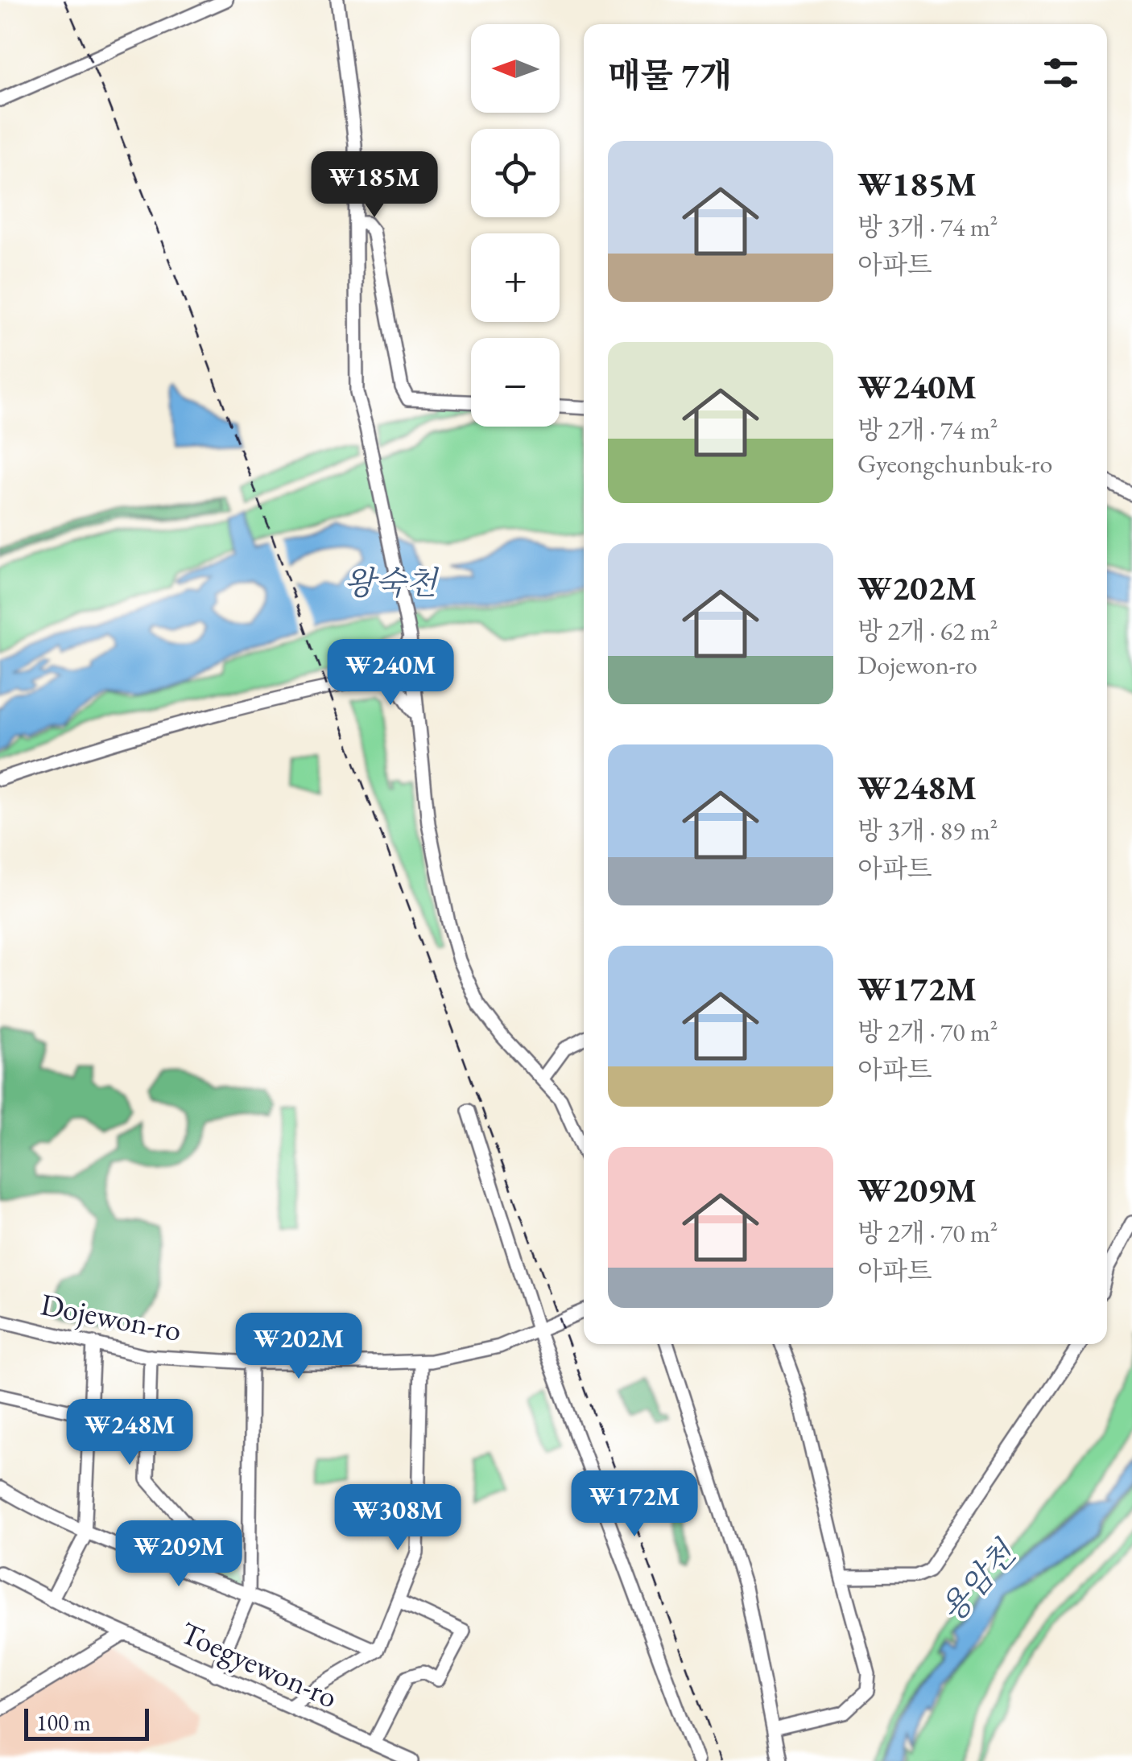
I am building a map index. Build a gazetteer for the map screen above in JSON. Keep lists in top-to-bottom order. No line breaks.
{"streets":{"street":["Dojewon-ro","Toegyewon-ro"]},"water":["왕숙천","용암천"],"scale_bar":"100 m","north":"left","page":{"map_buttons":["+","−"],"heading":"매물 7개","list":[{"name":"₩185M","note":"방 3개 · 74 m² · 아파트"},{"name":"₩240M","note":"방 2개 · 74 m² · Gyeongchunbuk-ro"},{"name":"₩202M","note":"방 2개 · 62 m² · Dojewon-ro"},{"name":"₩248M","note":"방 3개 · 89 m² · 아파트"},{"name":"₩172M","note":"방 2개 · 70 m² · 아파트"},{"name":"₩209M","note":"방 2개 · 70 m² · 아파트"}],"price":["₩185M","₩240M","₩202M","₩248M","₩172M","₩308M","₩209M"],"scale":"100 m"}}
